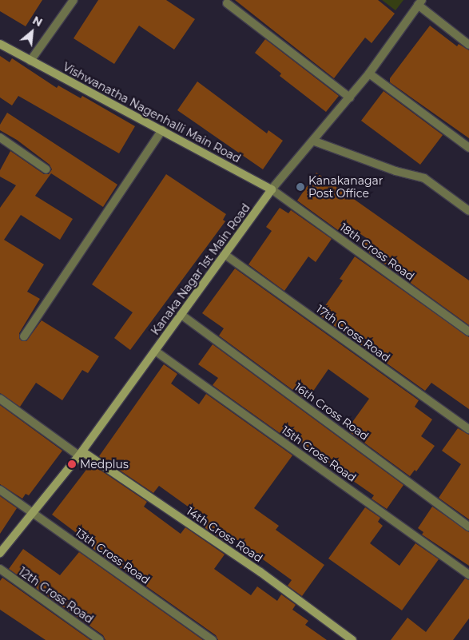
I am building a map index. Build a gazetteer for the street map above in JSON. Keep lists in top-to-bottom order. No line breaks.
{"streets":{"street":["Vishwanatha Nagenhalli Main Road","18th Cross Road","Kanaka Nagar 1st Main Road","17th Cross Road","16th Cross Road","15th Cross Road","14th Cross Road","13th Cross Road","12th Cross Road"]},"crossings":[["Vishwanatha Nagenhalli Main Road","18th Cross Road"],["Vishwanatha Nagenhalli Main Road","Kanaka Nagar 1st Main Road"],["18th Cross Road","Kanaka Nagar 1st Main Road"],["Kanaka Nagar 1st Main Road","17th Cross Road"],["Kanaka Nagar 1st Main Road","16th Cross Road"],["Kanaka Nagar 1st Main Road","15th Cross Road"],["Kanaka Nagar 1st Main Road","14th Cross Road"],["Kanaka Nagar 1st Main Road","13th Cross Road"]],"places":["Kanakanagar Post Office","Medplus"],"north":"top right"}
